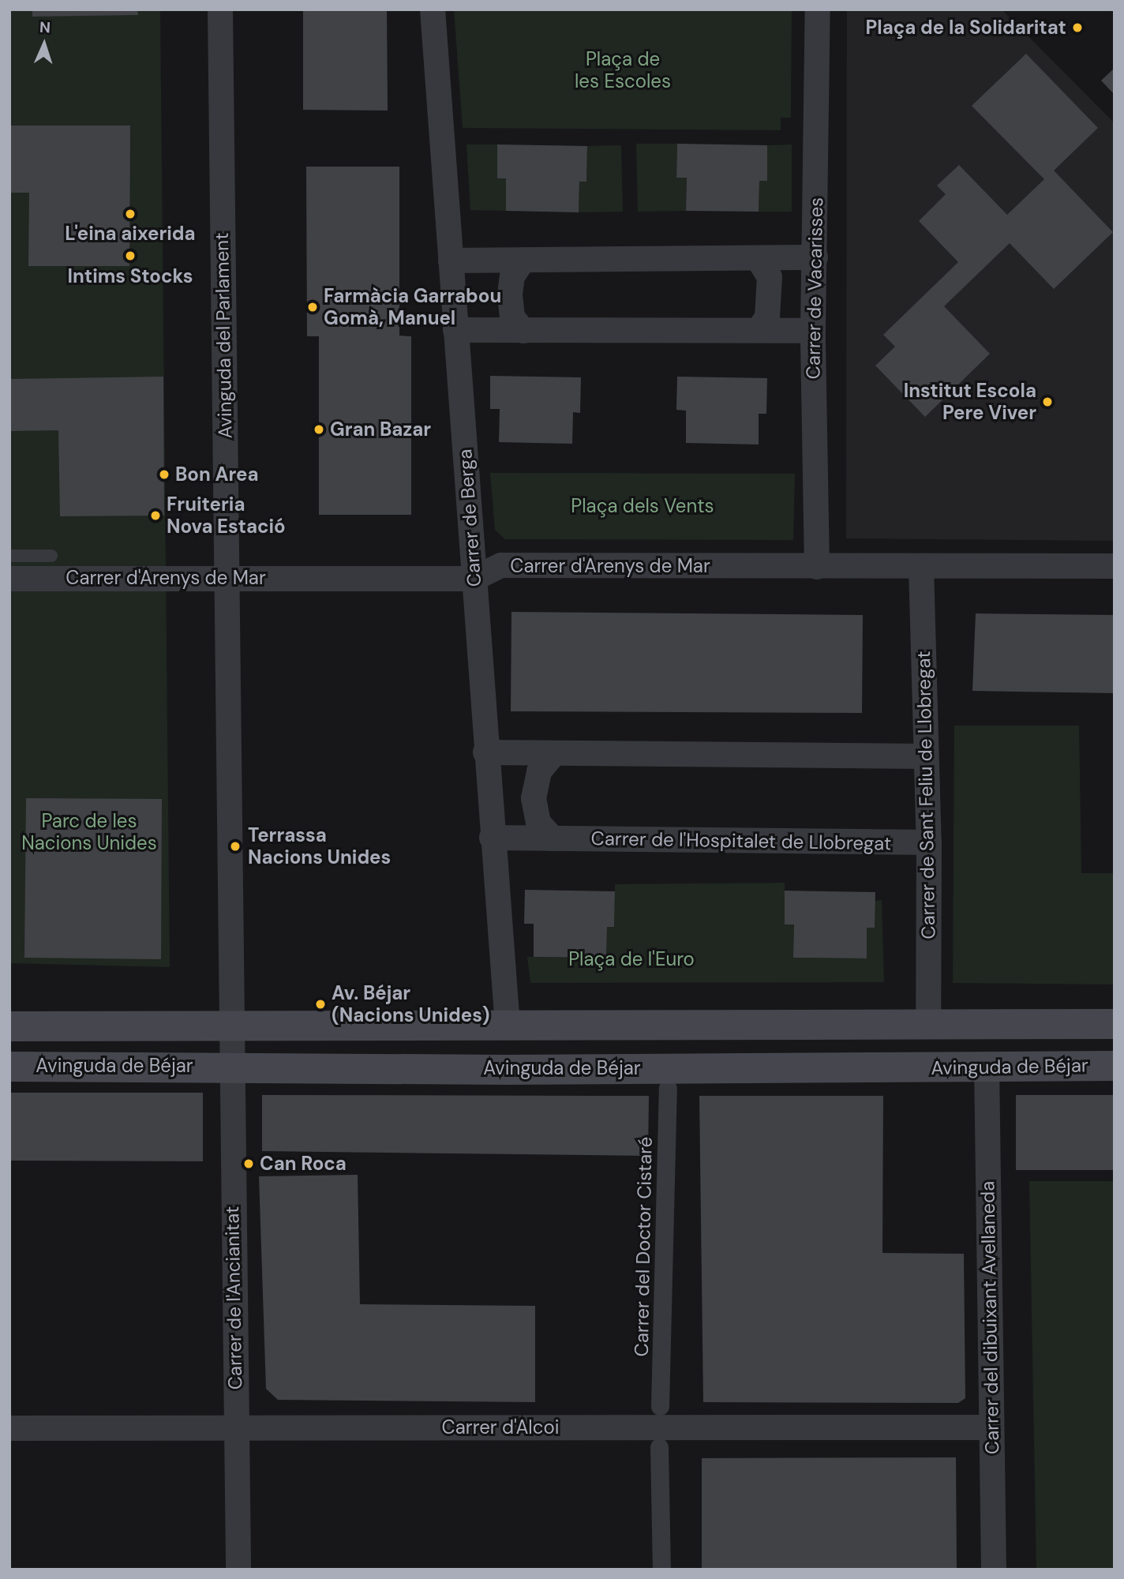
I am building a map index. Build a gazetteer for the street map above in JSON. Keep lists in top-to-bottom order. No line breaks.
{"streets":{"main road":["Avinguda de Béjar"],"street":["Carrer de Vacarisses","Avinguda del Parlament","Carrer de Berga","Carrer d'Arenys de Mar","Carrer de Sant Feliu de Llobregat","Carrer de l'Hospitalet de Llobregat","Carrer del Doctor Cistaré","Carrer de l'Ancianitat","Carrer del dibuixant Avellaneda","Carrer d'Alcoi"]},"crossings":[["Carrer de Vacarisses","Carrer d'Arenys de Mar"],["Avinguda del Parlament","Carrer d'Arenys de Mar"],["Avinguda del Parlament","Avinguda de Béjar"],["Avinguda del Parlament","Carrer de l'Ancianitat"],["Carrer de Berga","Carrer d'Arenys de Mar"],["Carrer de Berga","Carrer de l'Hospitalet de Llobregat"],["Carrer de Berga","Avinguda de Béjar"],["Carrer d'Arenys de Mar","Carrer de Sant Feliu de Llobregat"],["Carrer de Sant Feliu de Llobregat","Carrer de l'Hospitalet de Llobregat"],["Carrer de Sant Feliu de Llobregat","Avinguda de Béjar"],["Avinguda de Béjar","Carrer de l'Ancianitat"],["Avinguda de Béjar","Carrer del dibuixant Avellaneda"],["Carrer de l'Ancianitat","Carrer d'Alcoi"],["Carrer del dibuixant Avellaneda","Carrer d'Alcoi"]],"parks":["Plaça de les Escoles","Plaça dels Vents","Parc de les Nacions Unides","Plaça de l'Euro"],"places":["Plaça de la Solidaritat","L'eina aixerida","Intims Stocks","Farmàcia Garrabou Gomà, Manuel","Institut Escola Pere Viver","Gran Bazar","Bon Area","Fruiteria Nova Estació","Terrassa Nacions Unides","Av. Béjar (Nacions Unides)","Can Roca"],"north":"top"}
